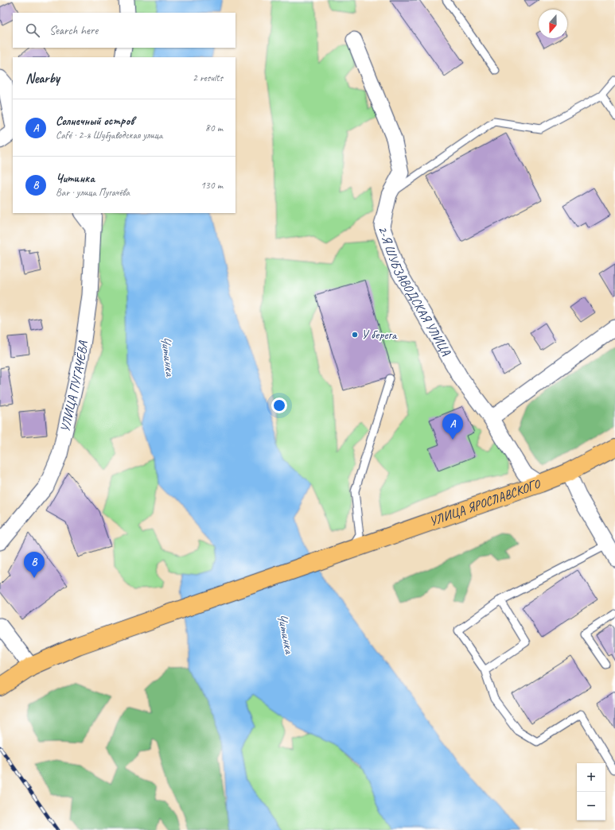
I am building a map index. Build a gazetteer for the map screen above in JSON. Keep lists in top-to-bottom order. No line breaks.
{"streets":{"main road":["УЛИЦА ЯРОСЛАВСКОГО"],"street":["2-Я ШУБЗАВОДСКАЯ УЛИЦА","УЛИЦА ПУГАЧЁВА"]},"crossings":[["2-Я ШУБЗАВОДСКАЯ УЛИЦА","УЛИЦА ЯРОСЛАВСКОГО"]],"water":["Читинка"],"places":["У берега"],"north":"bottom","page":{"search":"Search here","heading":["Nearby","2 results"],"list":[{"mark":"A","name":"Солнечный остров","note":"Café · 2-я Шубзаводская улица","value":"80 m"},{"mark":"B","name":"Читинка","note":"Bar · улица Пугачёва","value":"130 m"}],"pins":["A","B"],"map_buttons":["+","−"]}}
